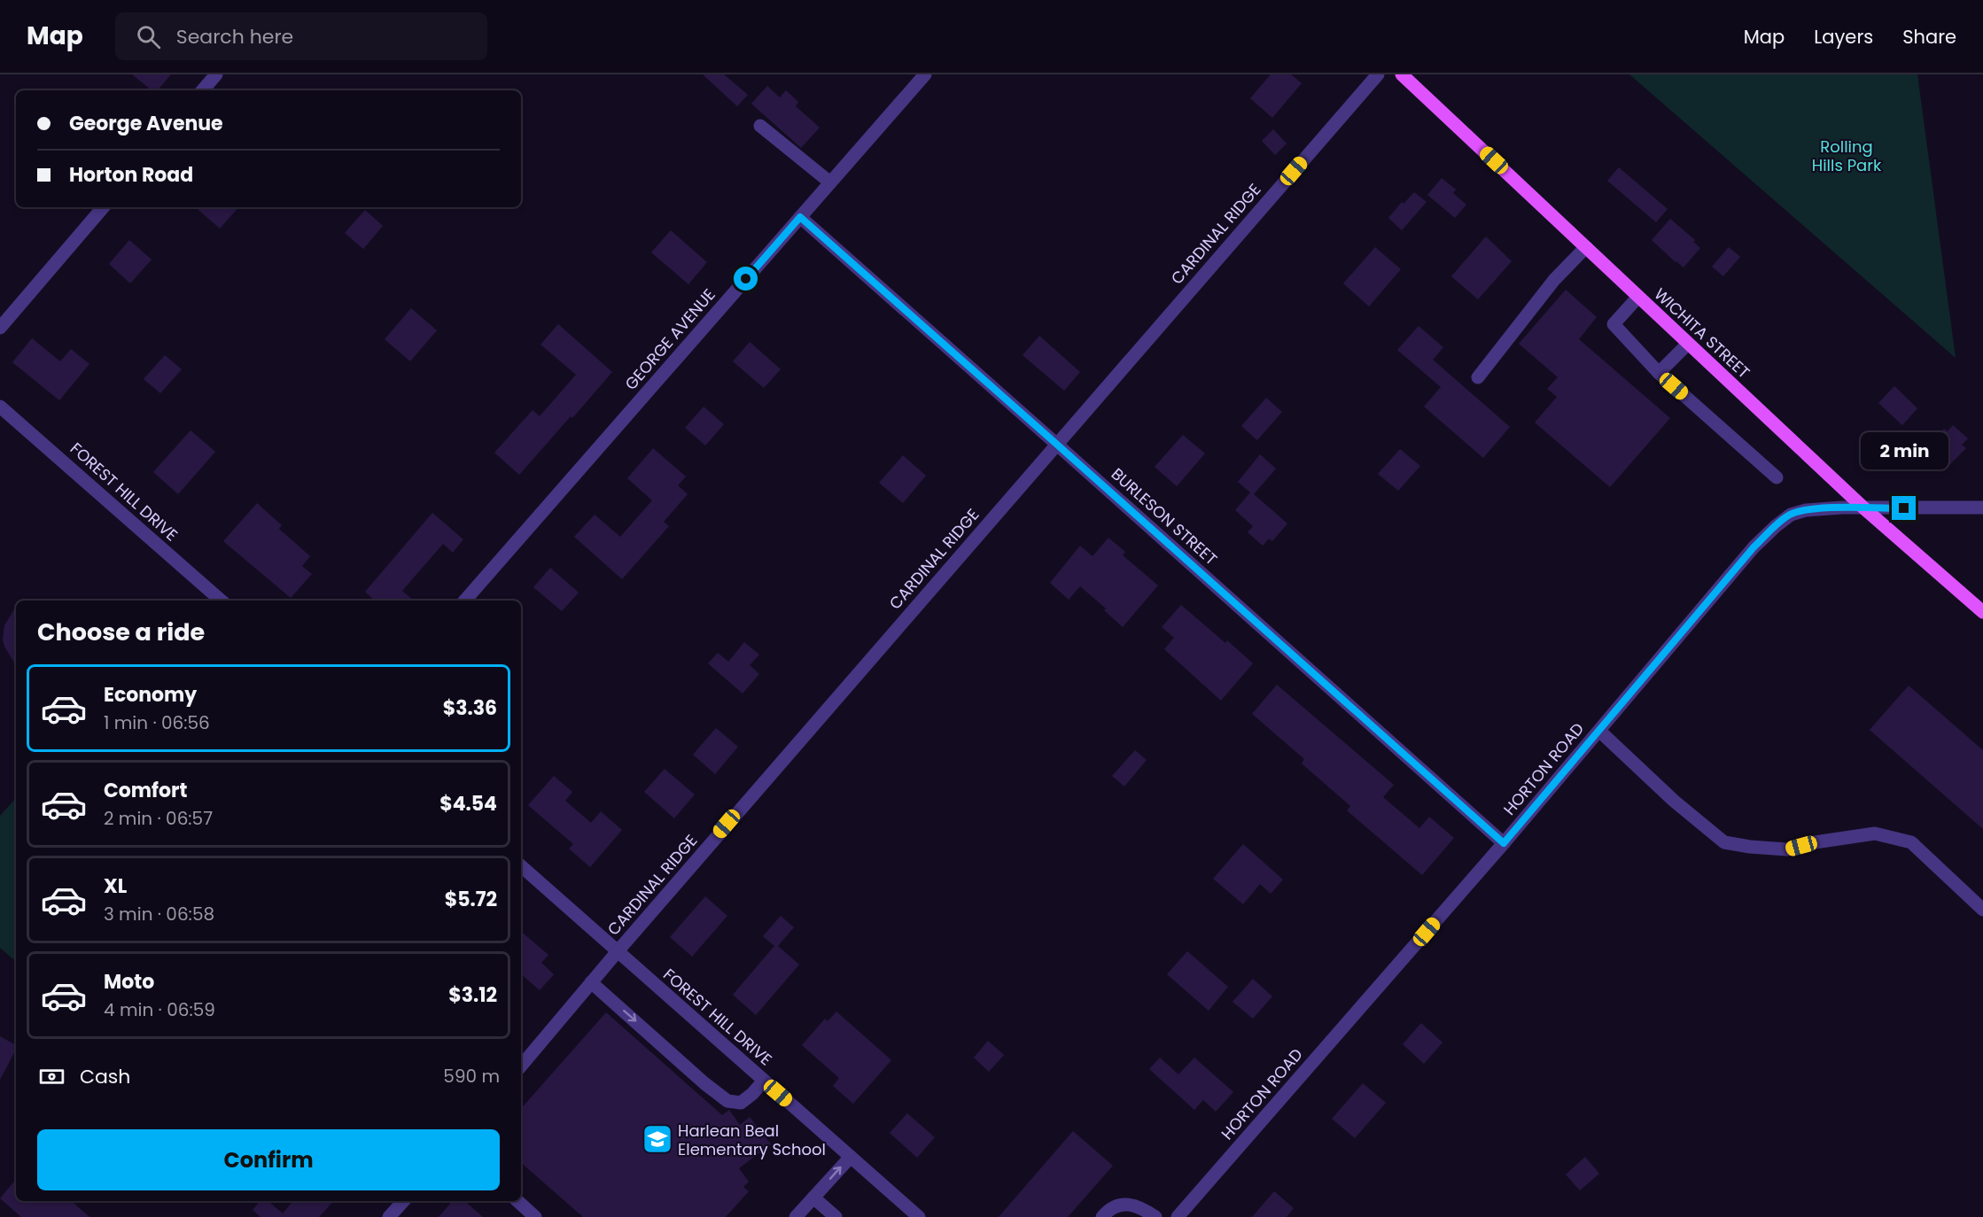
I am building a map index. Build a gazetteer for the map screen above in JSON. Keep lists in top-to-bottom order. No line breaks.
{"streets":{"main road":["WICHITA STREET"],"street":["CARDINAL RIDGE","GEORGE AVENUE","FOREST HILL DRIVE","BURLESON STREET","HORTON ROAD"]},"crossings":[["CARDINAL RIDGE","FOREST HILL DRIVE"],["CARDINAL RIDGE","BURLESON STREET"],["WICHITA STREET","HORTON ROAD"],["GEORGE AVENUE","BURLESON STREET"],["BURLESON STREET","HORTON ROAD"]],"parks":["Rolling Hills Park"],"places":{"school or university":["Harlean Beal Elementary School"]},"page":{"header":"Map","search":"Search here","nav":["Map","Layers","Share"],"banner":["George Avenue","Horton Road"],"bubble":"2 min","heading":"Choose a ride","list":[{"name":"Economy","note":"1 min · 06:56","value":"$3.36"},{"name":"Comfort","note":"2 min · 06:57","value":"$4.54"},{"name":"XL","note":"3 min · 06:58","value":"$5.72"},{"name":"Moto","note":"4 min · 06:59","value":"$3.12"}],"pay":["Cash","590 m"],"buttons":"Confirm"}}
